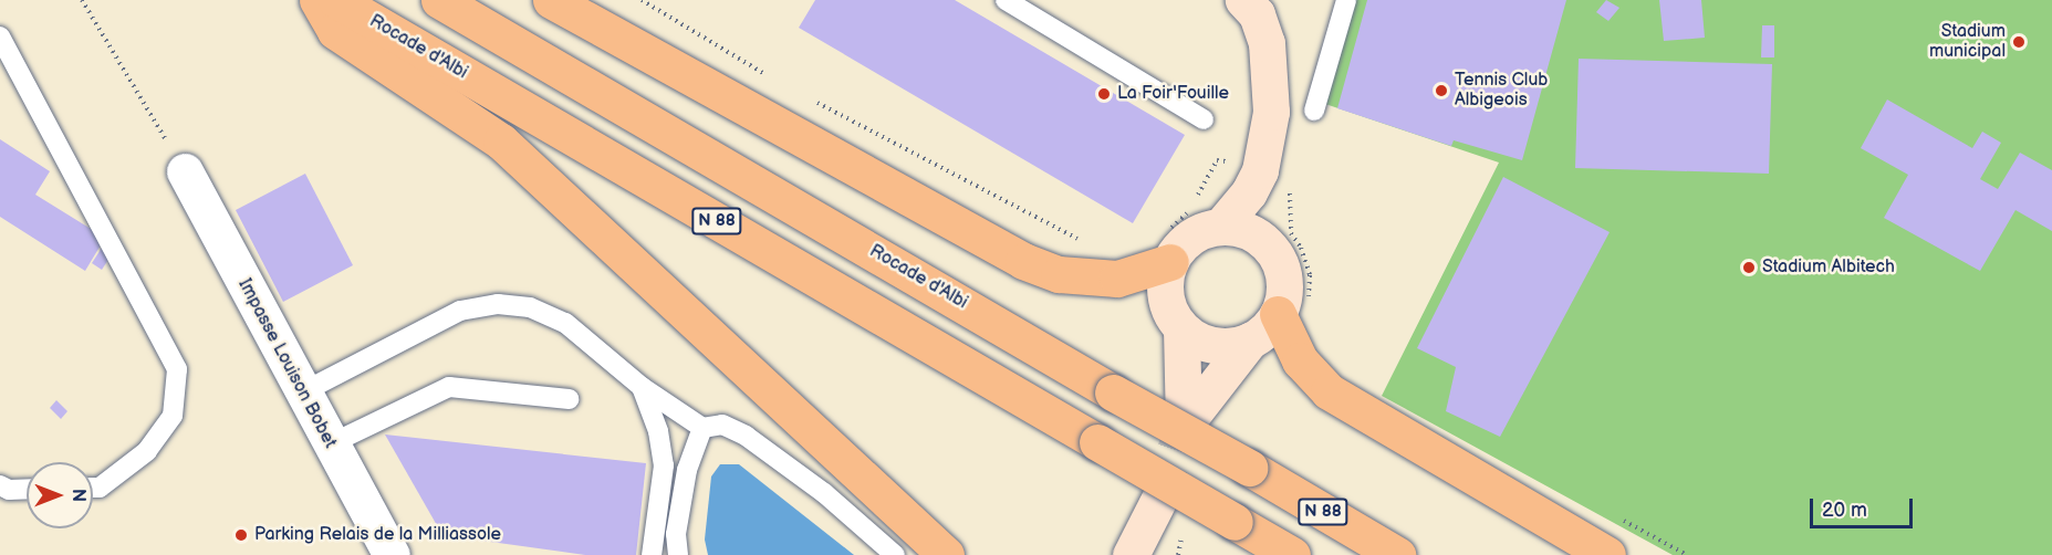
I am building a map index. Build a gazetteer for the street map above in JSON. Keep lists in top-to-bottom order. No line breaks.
{"streets":{"highway":["Rocade d'Albi","N 88"],"street":["Impasse Louison Bobet"]},"places":["Stadium municipal","Tennis Club Albigeois","La Foir'Fouille","Stadium Albitech","Parking Relais de la Milliassole"],"scale_bar":"20 m","north":"right"}
